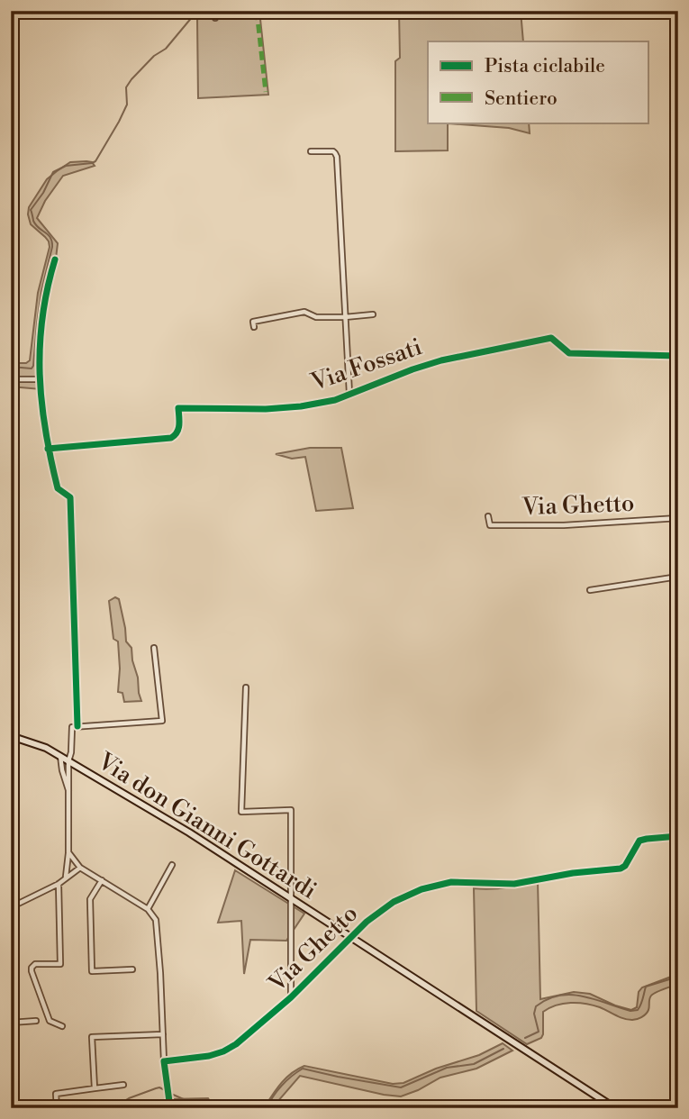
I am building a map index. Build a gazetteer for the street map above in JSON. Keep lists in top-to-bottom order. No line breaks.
{"streets":{"main road":["Via don Gianni Gottardi"],"street":["Via Fossati","Via Ghetto"]},"crossings":[["Via Ghetto","Via don Gianni Gottardi"]],"legend":["Pista ciclabile","Sentiero"]}
